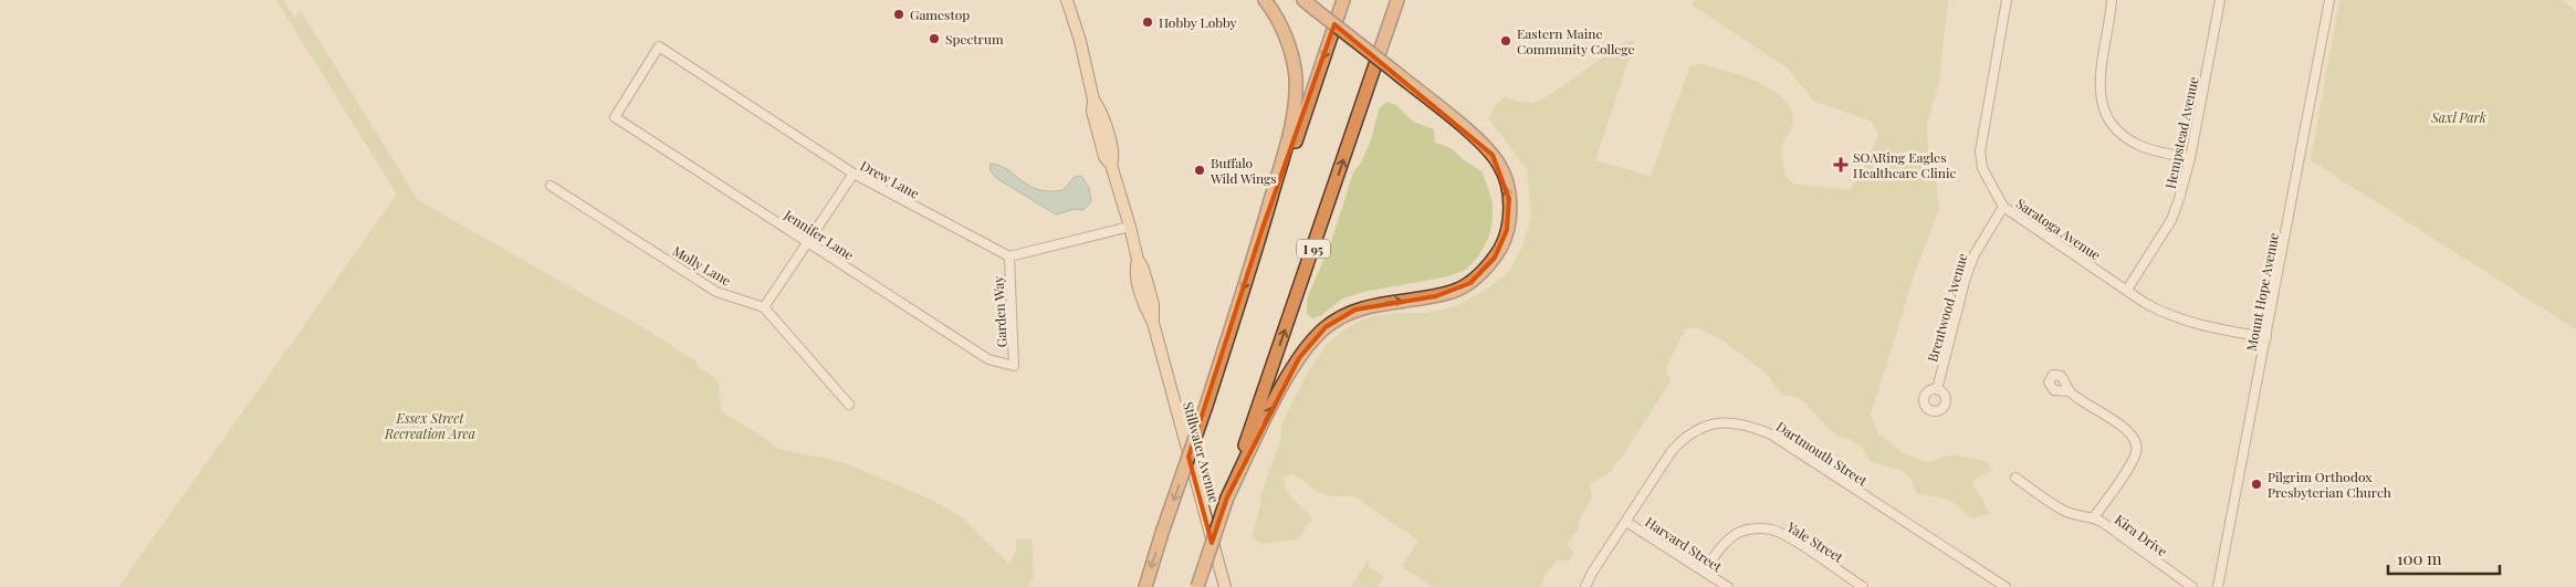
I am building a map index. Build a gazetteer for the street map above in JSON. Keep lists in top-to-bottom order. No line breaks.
{"streets":{"highway":["I 95"],"main road":["Stillwater Avenue"],"street":["Hempstead Avenue","Drew Lane","Saratoga Avenue","Jennifer Lane","Molly Lane","Mount Hope Avenue","Brentwood Avenue","Garden Way","Dartmouth Street","Kira Drive","Yale Street","Harvard Street"]},"crossings":[["Hempstead Avenue","Saratoga Avenue"],["Drew Lane","Jennifer Lane"],["Drew Lane","Garden Way"],["Saratoga Avenue","Mount Hope Avenue"],["Saratoga Avenue","Brentwood Avenue"],["Jennifer Lane","Garden Way"],["Dartmouth Street","Harvard Street"],["Yale Street","Harvard Street"]],"parks":["Saxl Park","Essex Street Recreation Area"],"places":{"other":["Gamestop","Hobby Lobby","Spectrum","Eastern Maine Community College","Buffalo Wild Wings","Pilgrim Orthodox Presbyterian Church"],"health":["SOARing Eagles Healthcare Clinic"]},"scale_bar":"100 m"}
